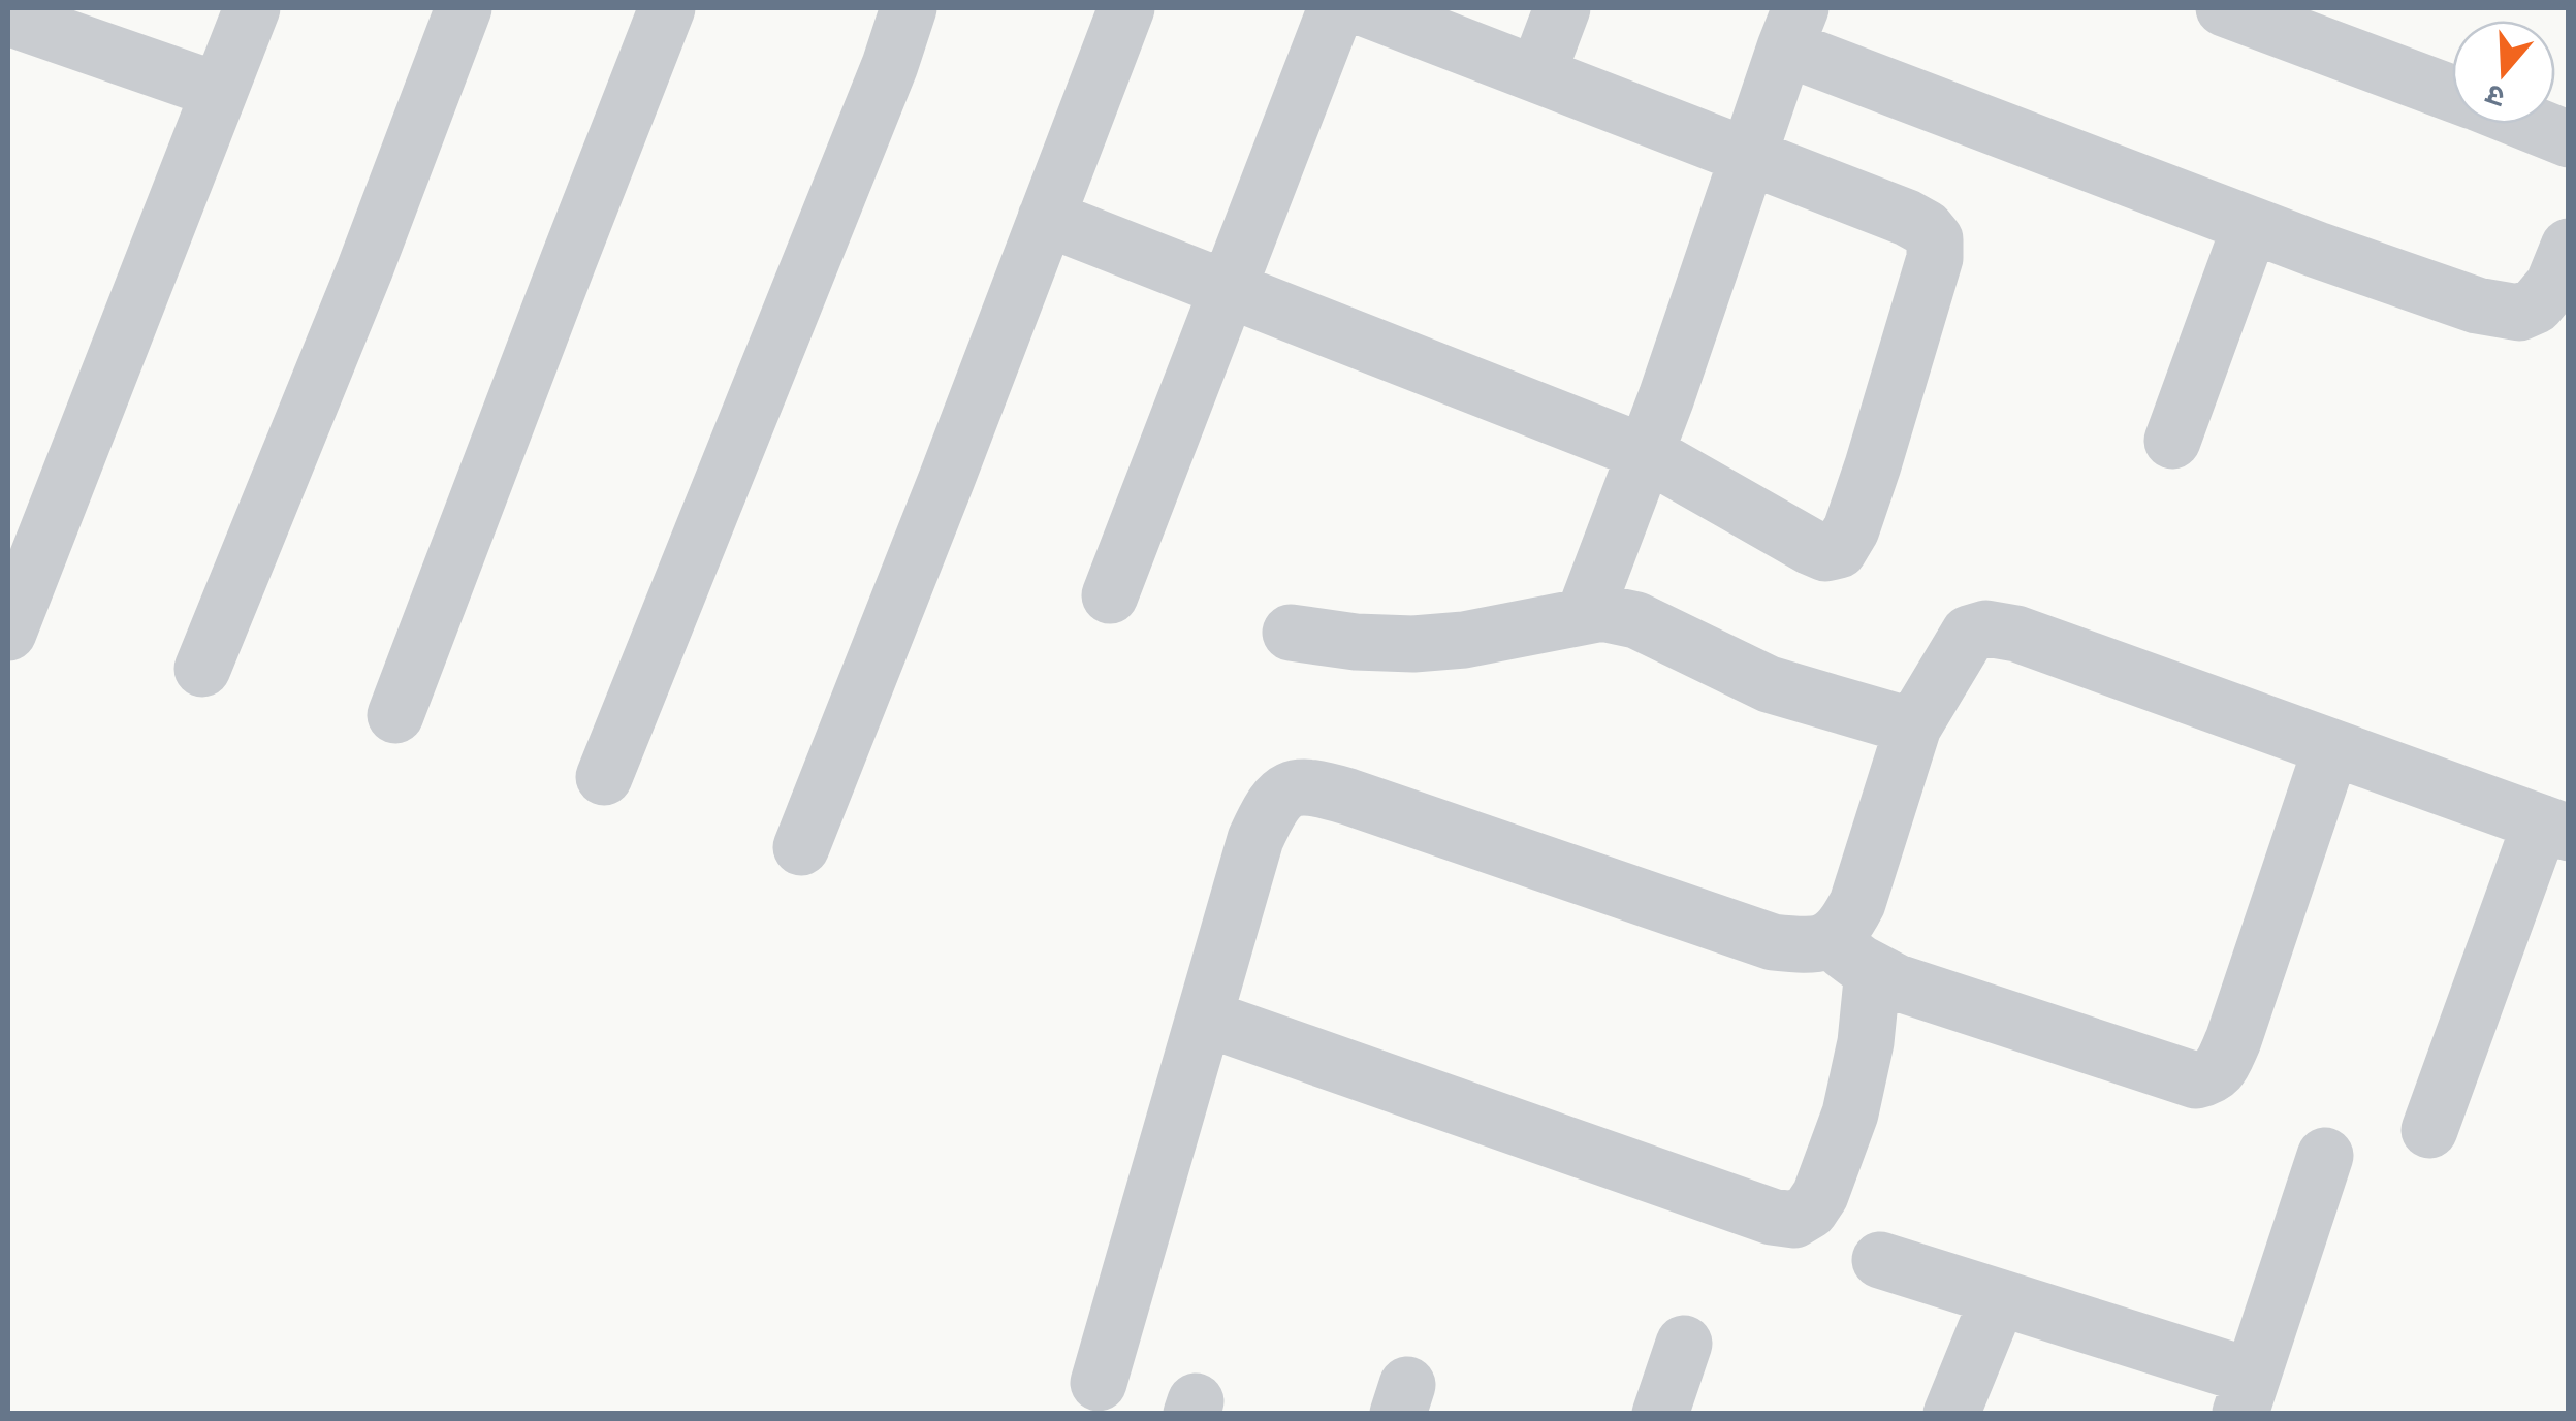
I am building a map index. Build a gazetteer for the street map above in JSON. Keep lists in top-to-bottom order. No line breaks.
{"north":"bottom"}
